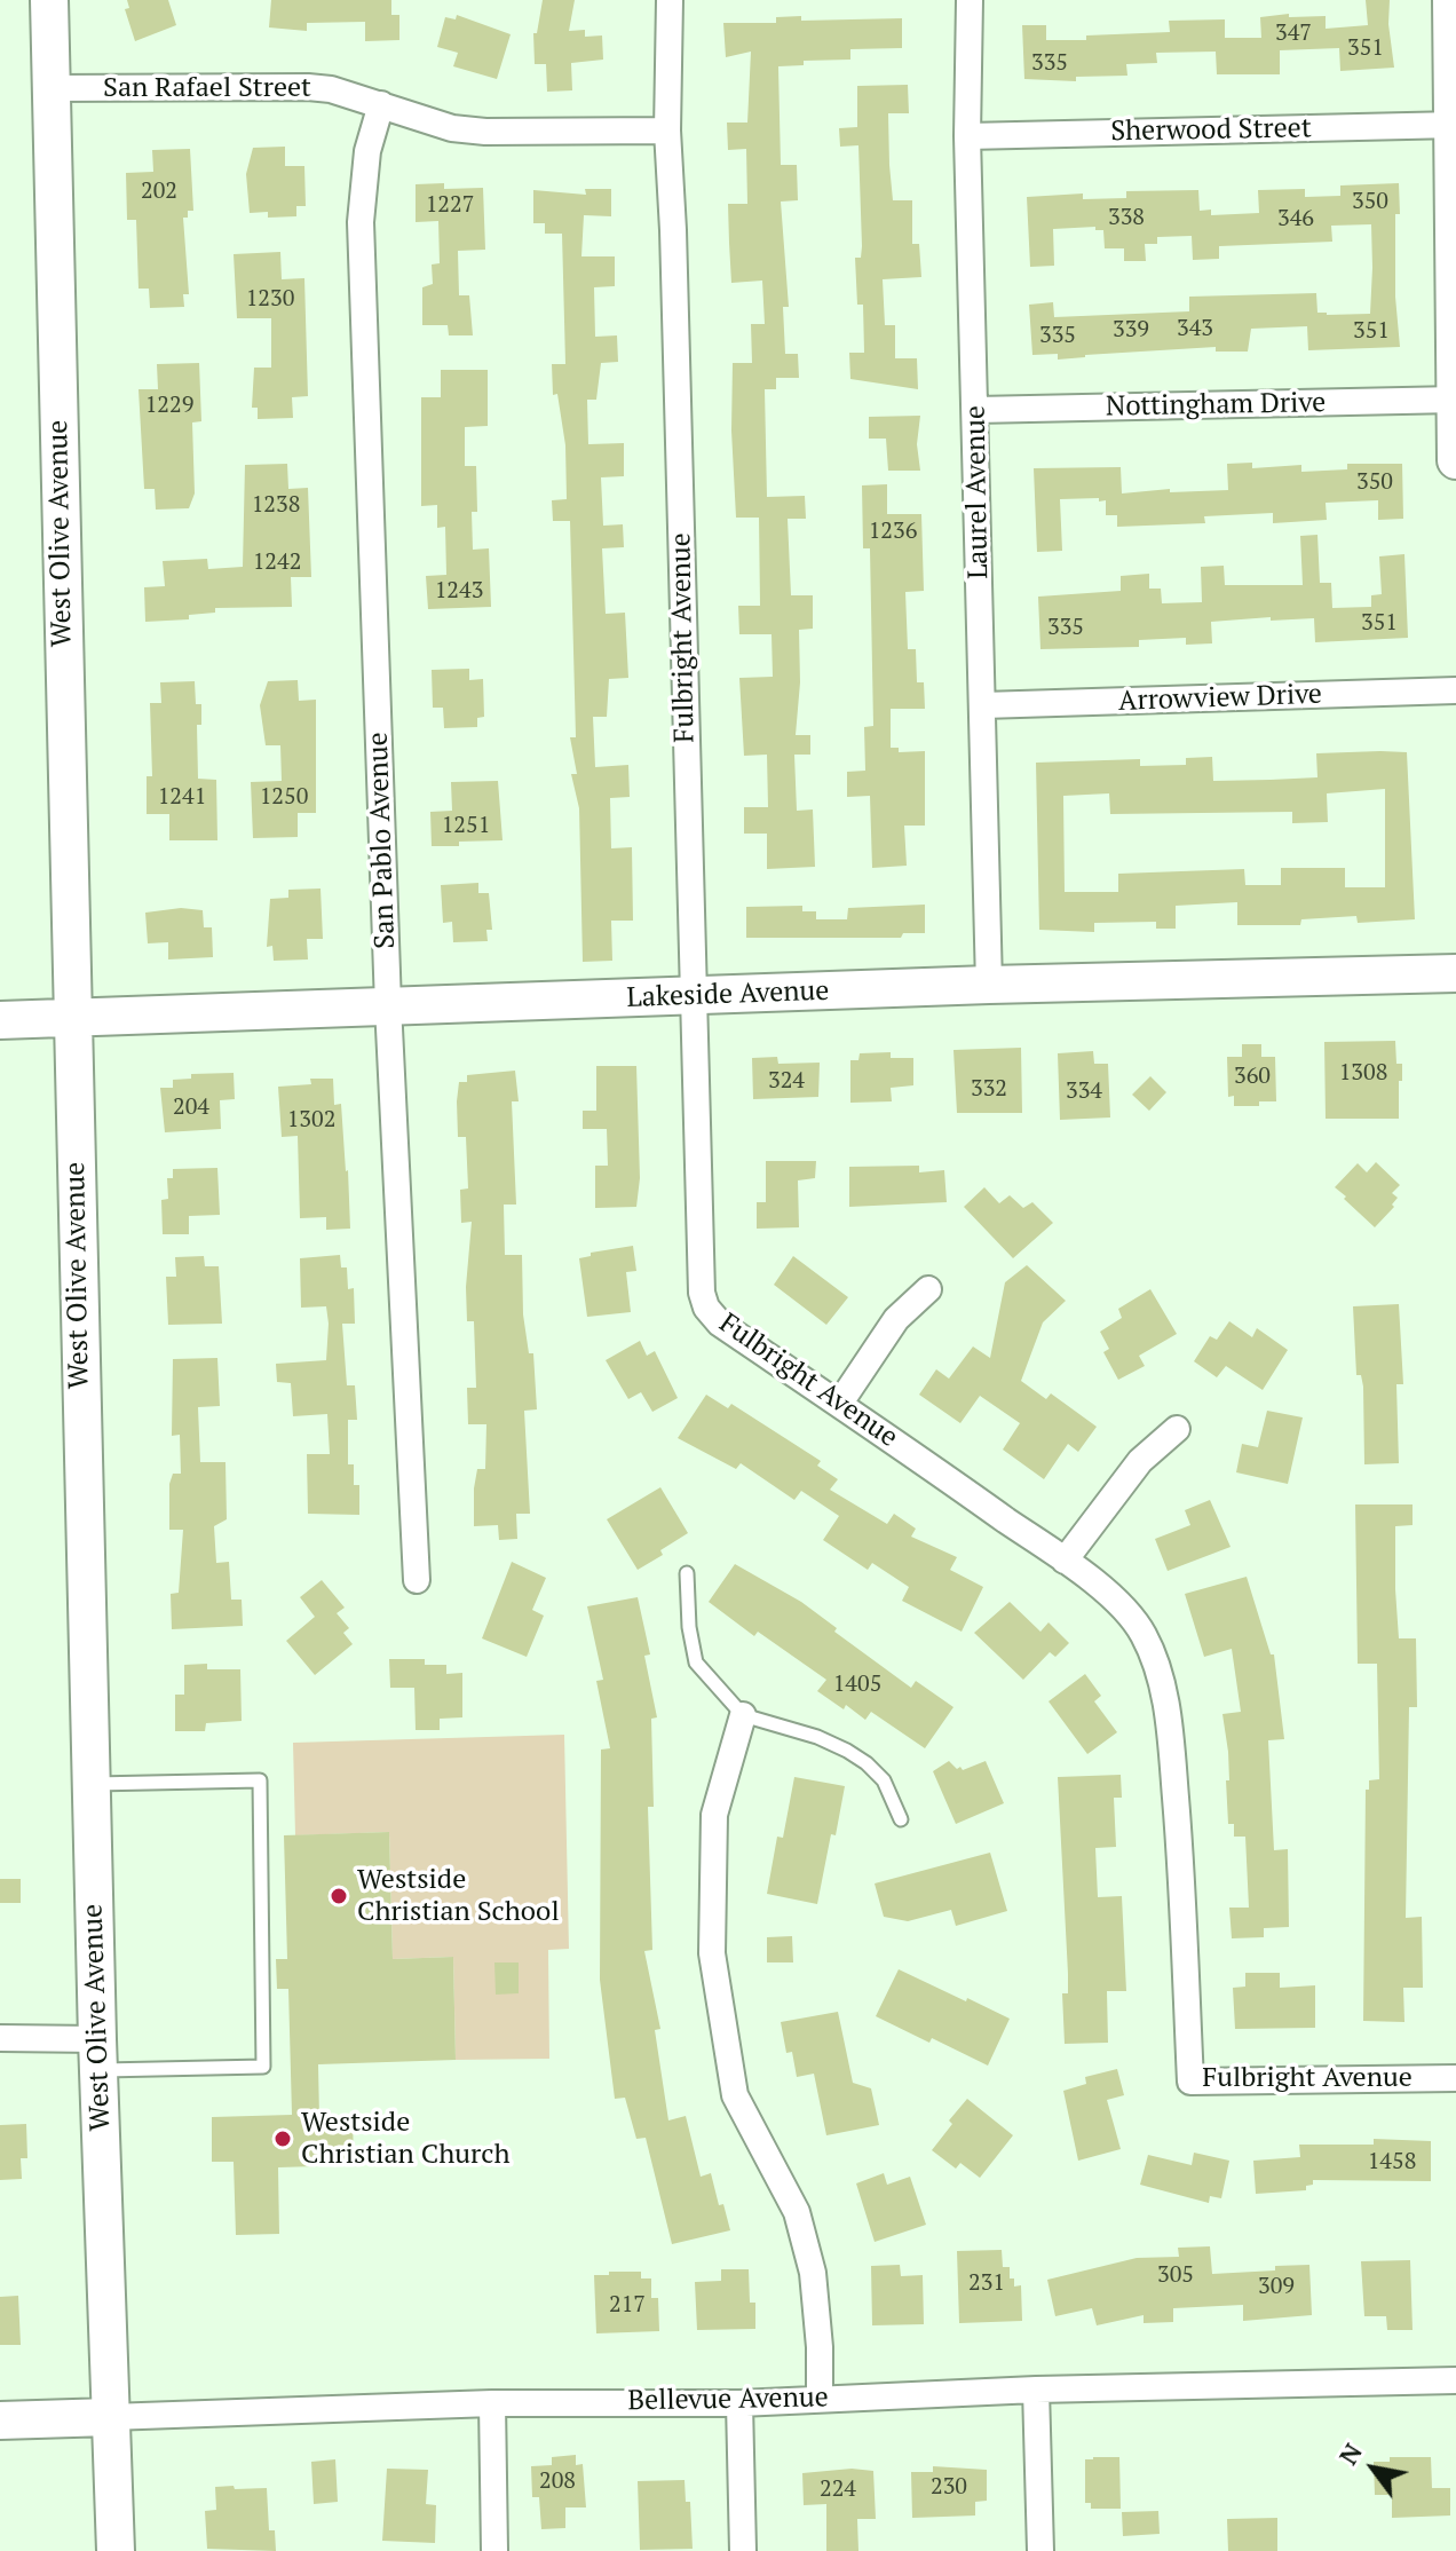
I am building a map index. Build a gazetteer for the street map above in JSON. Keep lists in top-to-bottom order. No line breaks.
{"streets":{"street":["San Rafael Street","Sherwood Street","Nottingham Drive","Laurel Avenue","West Olive Avenue","Fulbright Avenue","Arrowview Drive","San Pablo Avenue","Lakeside Avenue","Bellevue Avenue"]},"crossings":[["San Rafael Street","West Olive Avenue"],["San Rafael Street","Fulbright Avenue"],["San Rafael Street","San Pablo Avenue"],["Sherwood Street","Laurel Avenue"],["Nottingham Drive","Laurel Avenue"],["Laurel Avenue","Arrowview Drive"],["Laurel Avenue","Lakeside Avenue"],["West Olive Avenue","Lakeside Avenue"],["West Olive Avenue","Bellevue Avenue"],["Fulbright Avenue","Lakeside Avenue"],["San Pablo Avenue","Lakeside Avenue"]],"places":["Westside Christian School","Westside Christian Church"],"house_numbers":["347","351","335","202","350","1227","338","346","1230","343","339","351","335","1229","350","1238","1236","1242","1243","351","335","1241","1250","1251","1308","360","324","332","334","204","1302","1405","1458","305","231","309","217","208","230","224"],"north":"top left"}
